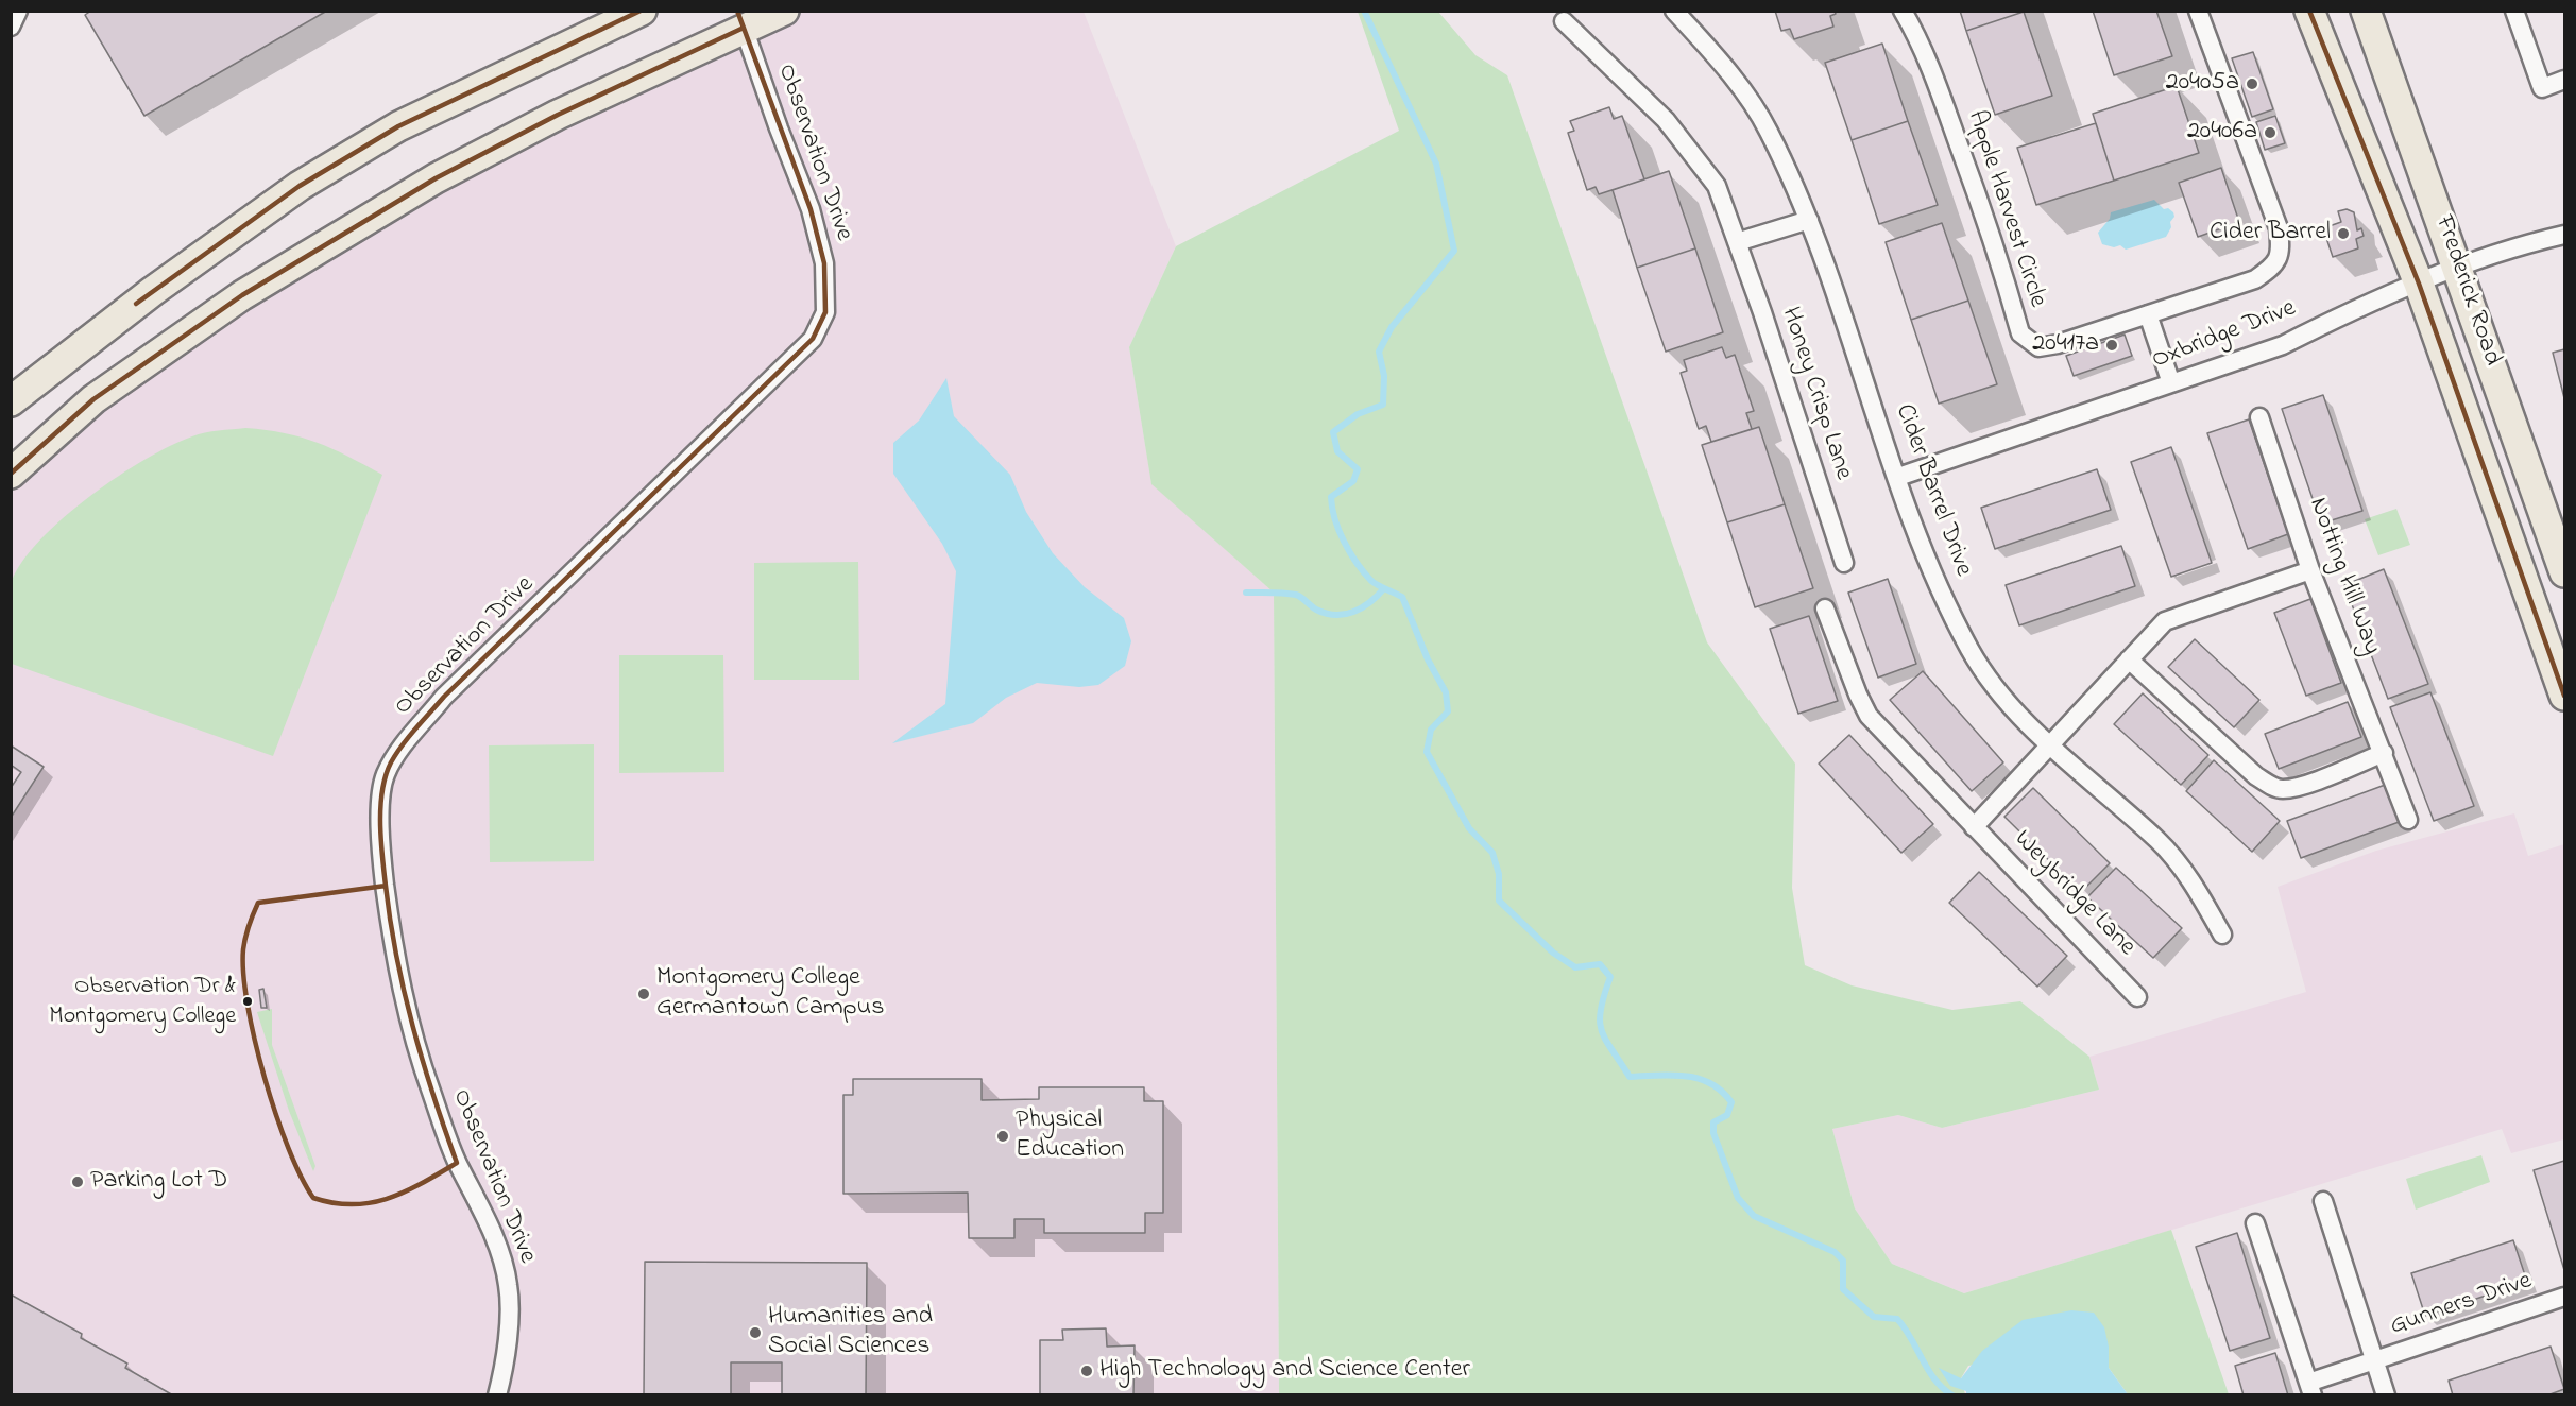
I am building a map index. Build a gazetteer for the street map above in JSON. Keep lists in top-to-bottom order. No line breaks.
{"streets":{"main road":["Frederick Road"],"street":["Observation Drive","Apple Harvest Circle","Oxbridge Drive","Honey Crisp Lane","Cider Barrel Drive","Notting Hill Way","Weybridge Lane","Gunners Drive"]},"crossings":[["Frederick Road","Oxbridge Drive"],["Oxbridge Drive","Cider Barrel Drive"],["Cider Barrel Drive","Weybridge Lane"],["Notting Hill Way","Weybridge Lane"]],"places":["20405a","20406a","Cider Barrel","20417a","Montgomery College Germantown Campus","Observation Dr & Montgomery College","Physical Education","Parking Lot D","Humanities and Social Sciences","High Technology and Science Center"]}
